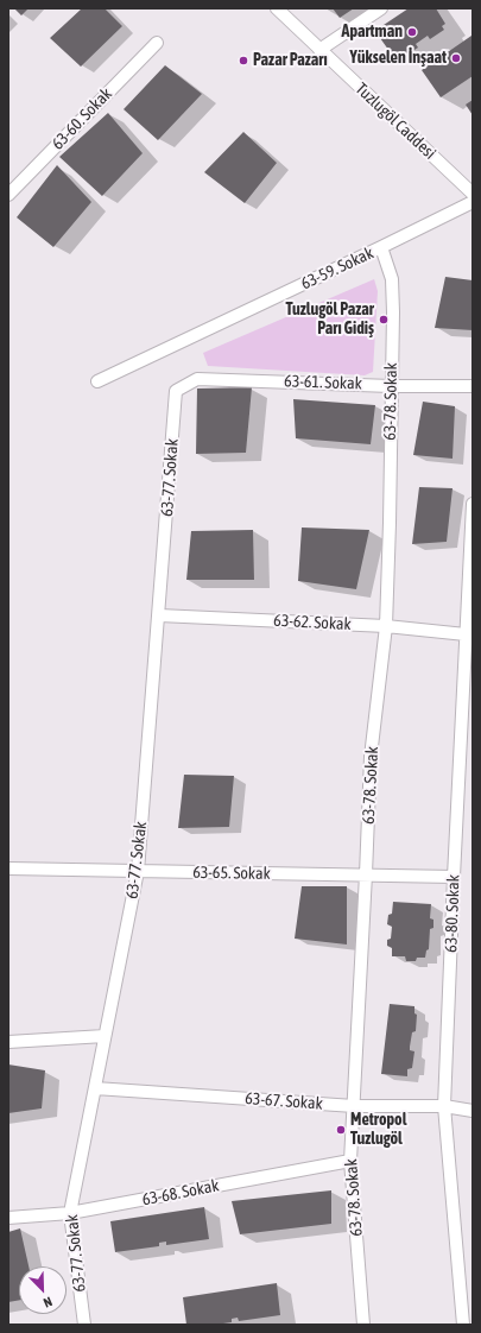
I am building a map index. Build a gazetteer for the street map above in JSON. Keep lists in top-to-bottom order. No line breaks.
{"streets":{"street":["63-60. Sokak","Tuzlugöl Caddesi","63-59. Sokak","63-61. Sokak","63-78. Sokak","63-77. Sokak","63-62. Sokak","63-65. Sokak","63-80. Sokak","63-67. Sokak","63-68. Sokak"]},"crossings":[["63-59. Sokak","63-78. Sokak"],["63-61. Sokak","63-78. Sokak"],["63-61. Sokak","63-77. Sokak"],["63-78. Sokak","63-62. Sokak"],["63-78. Sokak","63-65. Sokak"],["63-78. Sokak","63-67. Sokak"],["63-78. Sokak","63-68. Sokak"],["63-77. Sokak","63-62. Sokak"],["63-77. Sokak","63-65. Sokak"],["63-77. Sokak","63-67. Sokak"],["63-77. Sokak","63-68. Sokak"],["63-62. Sokak","63-80. Sokak"],["63-65. Sokak","63-80. Sokak"],["63-80. Sokak","63-67. Sokak"]],"places":["Apartman","Yükselen İnşaat","Pazar Pazarı","Tuzlugöl Pazar Parı Gidiş","Metropol Tuzlugöl"],"north":"bottom right"}
